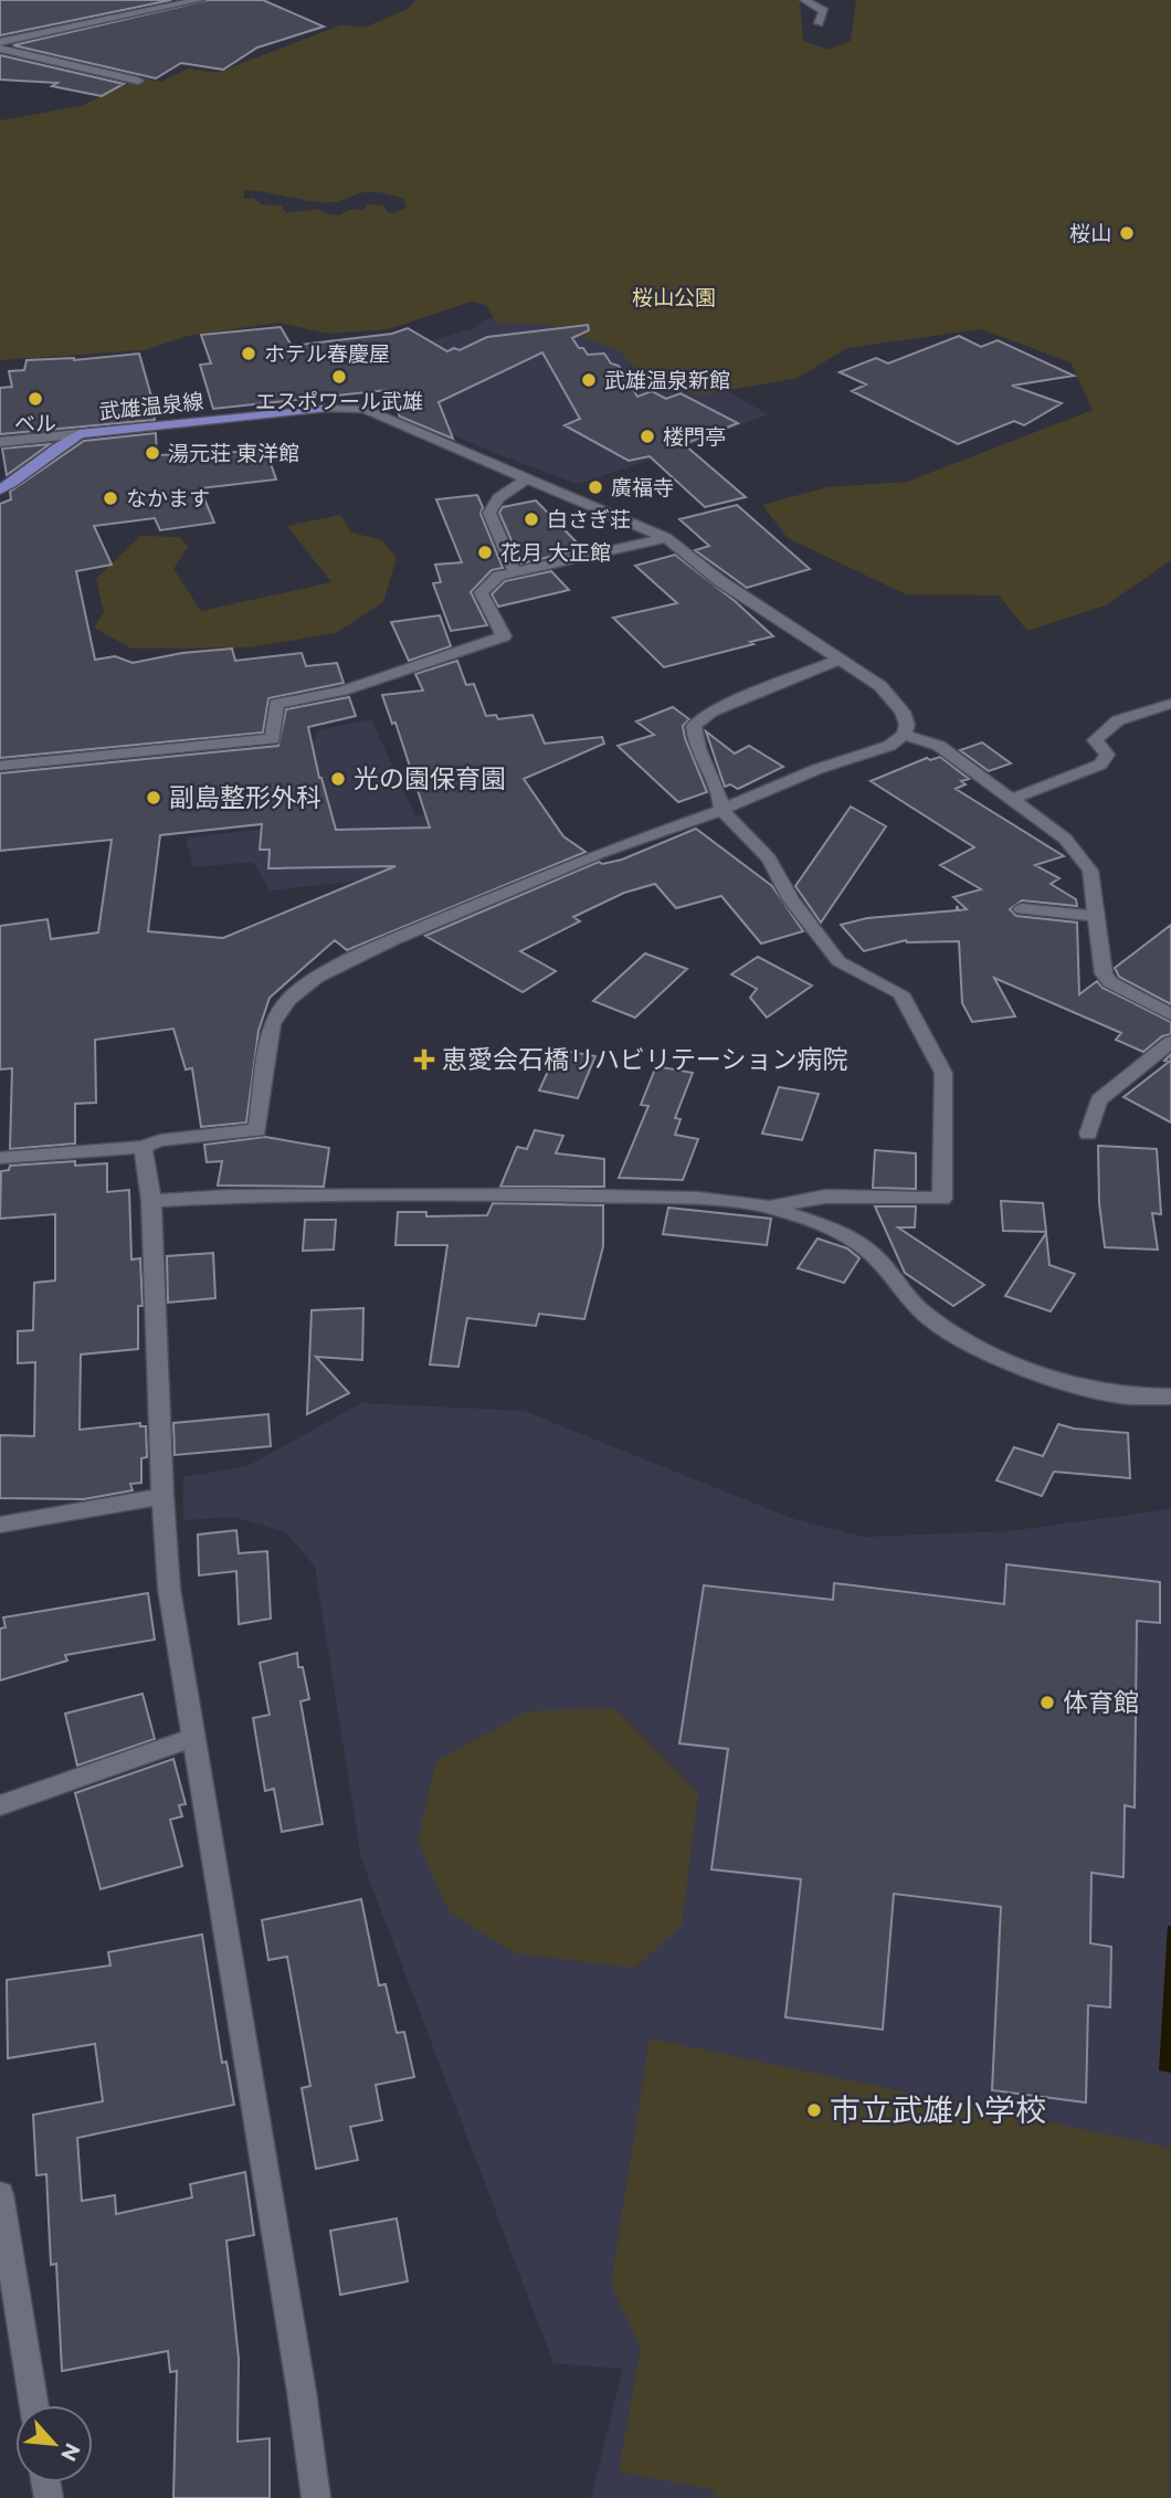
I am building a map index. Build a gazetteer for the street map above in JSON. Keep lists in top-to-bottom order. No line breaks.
{"streets":{"main road":["武雄温泉線"]},"parks":["桜山公園"],"places":{"other":["桜山","ホテル春慶屋","エスポワール武雄","武雄温泉新館","ベル","楼門亭","湯元荘 東洋館","廣福寺","なかます","白さぎ荘","花月 大正館","光の園保育園","副島整形外科","体育館","市立武雄小学校"],"health":["恵愛会石橋リハビリテーション病院"]},"north":"bottom right"}
